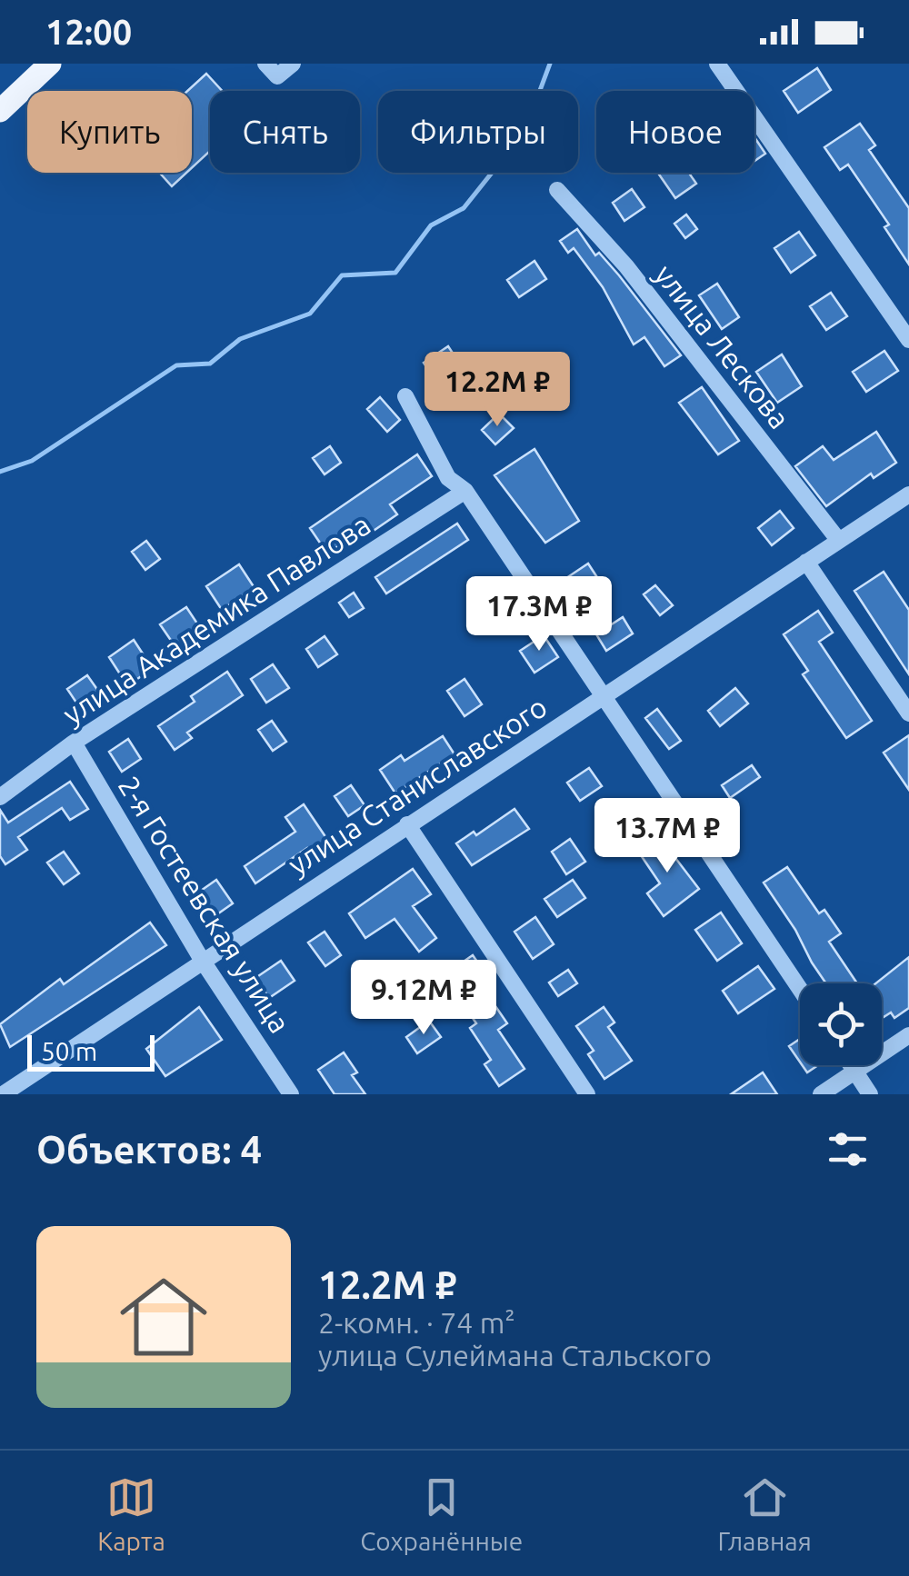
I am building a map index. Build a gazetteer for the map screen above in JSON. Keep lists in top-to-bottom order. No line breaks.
{"streets":{"street":["улица Лескова","улица Академика Павлова","улица Станиславского","2-я Гостеевская улица"]},"crossings":[["улица Лескова","улица Станиславского"],["улица Академика Павлова","2-я Гостеевская улица"],["улица Станиславского","2-я Гостеевская улица"]],"scale_bar":"50 m","page":{"status":"12:00","chip":["Купить","Снять","Фильтры","Новое"],"price":["12.2M ₽","17.3M ₽","13.7M ₽","9.12M ₽"],"scale":"50 m","heading":"Объектов: 4","list":[{"name":"12.2M ₽","note":"2-комн. · 74 m² · улица Сулеймана Стальского"}],"tabs":["Карта","Сохранённые","Главная"]}}
